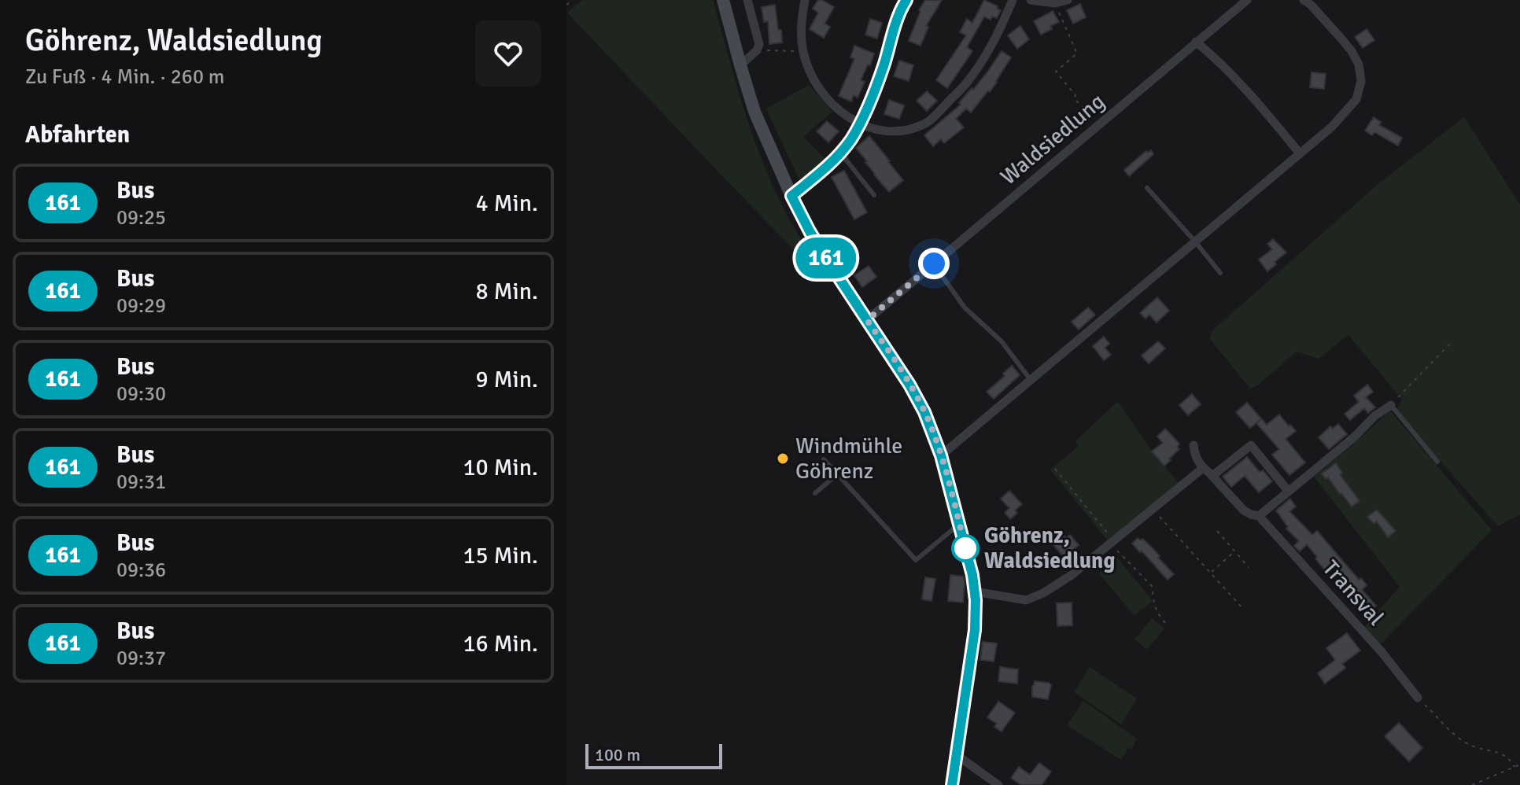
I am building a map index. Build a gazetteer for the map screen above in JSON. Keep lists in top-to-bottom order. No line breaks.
{"streets":{"street":["Waldsiedlung","Transval"]},"places":["Windmühle Göhrenz","Göhrenz, Waldsiedlung"],"lines":["bus line 161"],"scale_bar":"100 m","page":{"heading":[["Göhrenz, Waldsiedlung","Zu Fuß · 4 Min. · 260 m"],"Abfahrten"],"on_map":"161","list":[{"mark":"161","name":"Bus","note":"09:25","value":"4 Min."},{"mark":"161","name":"Bus","note":"09:29","value":"8 Min."},{"mark":"161","name":"Bus","note":"09:30","value":"9 Min."},{"mark":"161","name":"Bus","note":"09:31","value":"10 Min."},{"mark":"161","name":"Bus","note":"09:36","value":"15 Min."},{"mark":"161","name":"Bus","note":"09:37","value":"16 Min."}],"scale":"100 m"}}
